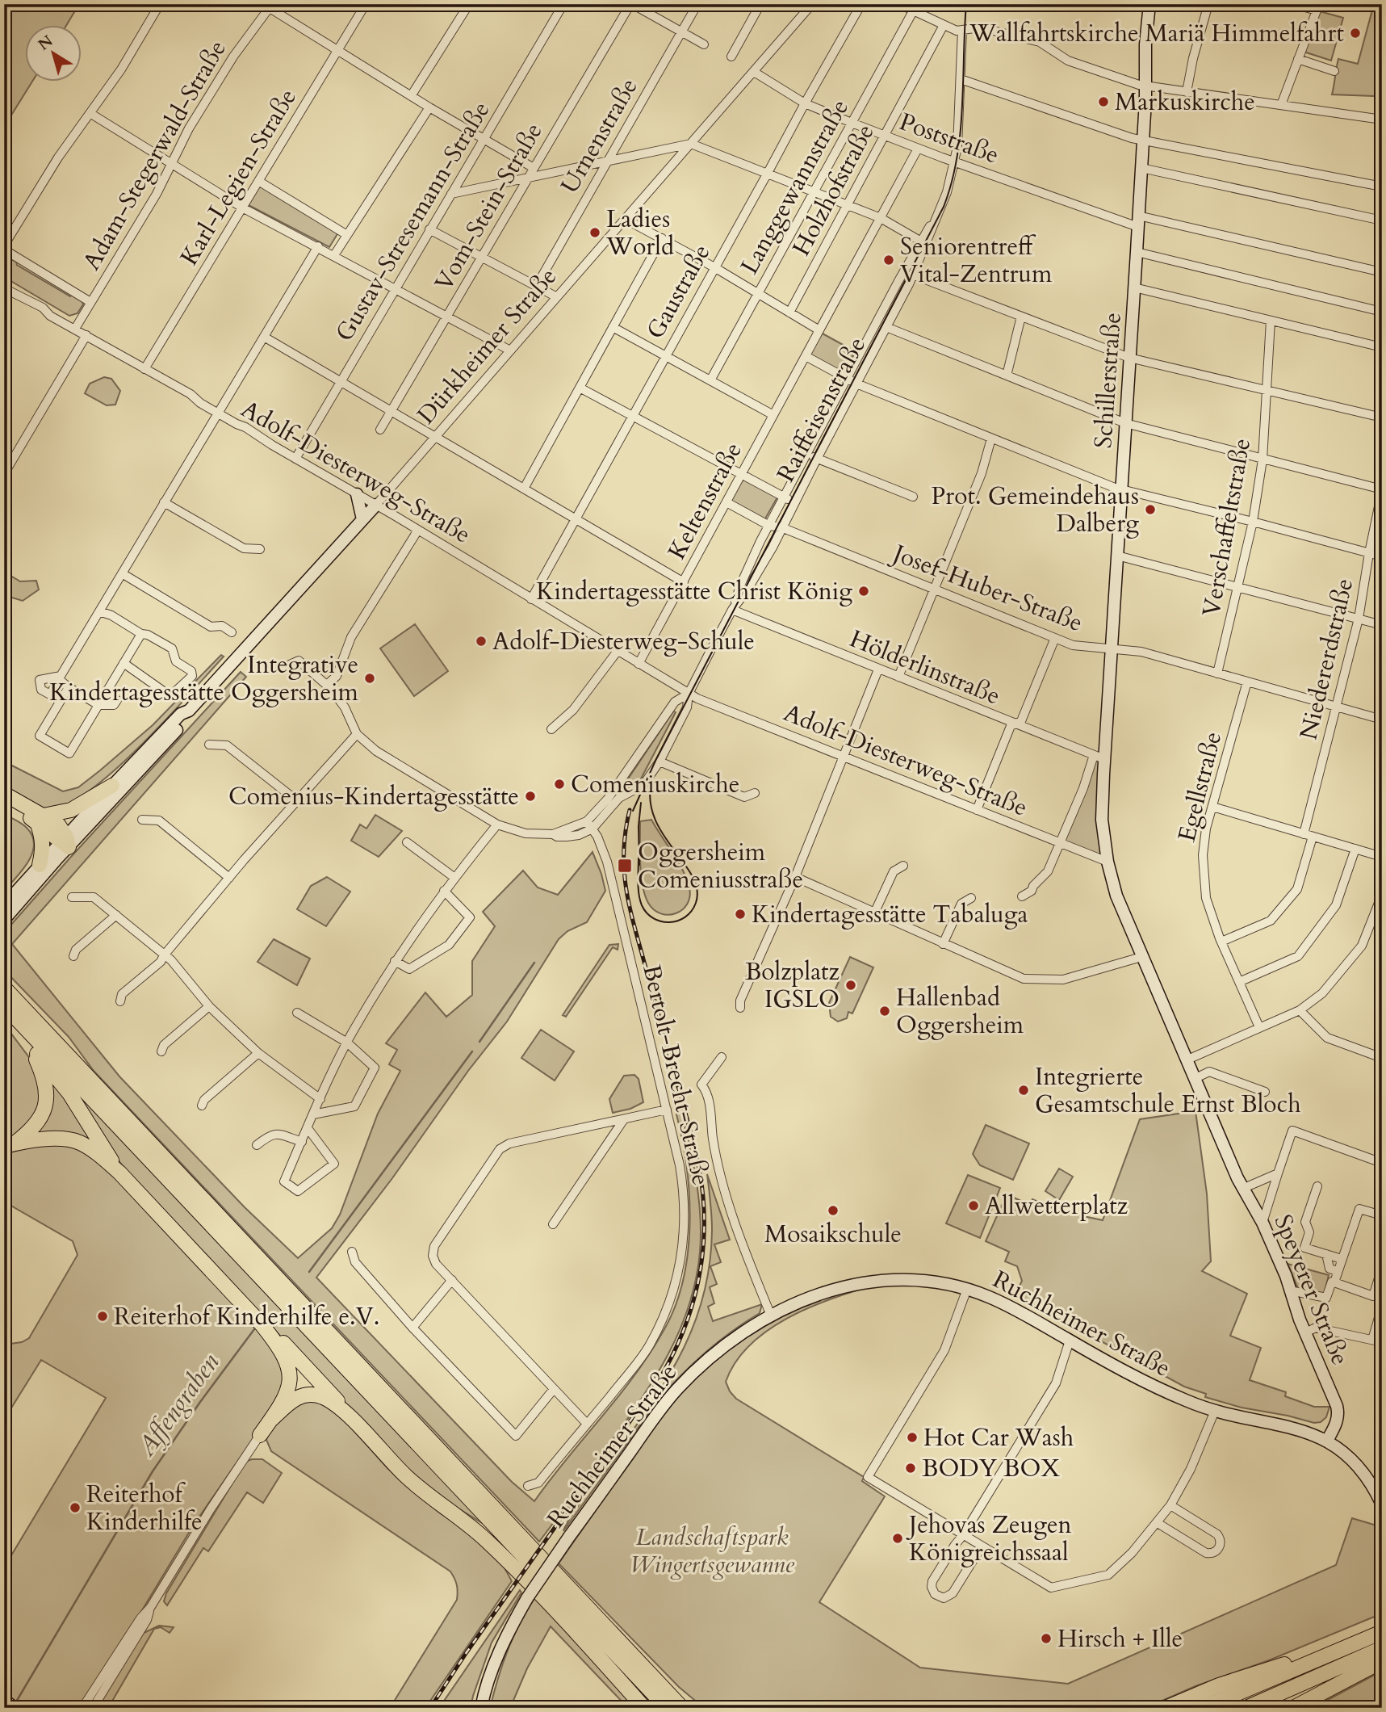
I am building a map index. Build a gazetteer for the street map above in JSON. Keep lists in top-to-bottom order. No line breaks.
{"streets":{"street":["Urnenstraße","Poststraße","Adam-Stegerwald-Straße","Karl-Legien-Straße","Langgewannstraße","Holzhofstraße","Vom-Stein-Straße","Gustav-Stresemann-Straße","Gaustraße","Dürkheimer Straße","Schillerstraße","Raiffeisenstraße","Adolf-Diesterweg-Straße","Keltenstraße","Verschaffeltstraße","Josef-Huber-Straße","Niedererdstraße","Hölderlinstraße","Egellstraße","Bertolt-Brecht-Straße","Speyerer Straße","Ruchheimer Straße"]},"crossings":[["Poststraße","Langgewannstraße"],["Poststraße","Holzhofstraße"],["Poststraße","Gaustraße"],["Poststraße","Dürkheimer Straße"],["Poststraße","Schillerstraße"],["Poststraße","Raiffeisenstraße"],["Poststraße","Keltenstraße"],["Adam-Stegerwald-Straße","Adolf-Diesterweg-Straße"],["Karl-Legien-Straße","Adolf-Diesterweg-Straße"],["Gustav-Stresemann-Straße","Adolf-Diesterweg-Straße"],["Gaustraße","Adolf-Diesterweg-Straße"],["Dürkheimer Straße","Adolf-Diesterweg-Straße"],["Schillerstraße","Josef-Huber-Straße"],["Schillerstraße","Hölderlinstraße"],["Schillerstraße","Speyerer Straße"],["Raiffeisenstraße","Adolf-Diesterweg-Straße"],["Raiffeisenstraße","Josef-Huber-Straße"],["Raiffeisenstraße","Hölderlinstraße"],["Raiffeisenstraße","Bertolt-Brecht-Straße"],["Adolf-Diesterweg-Straße","Keltenstraße"],["Adolf-Diesterweg-Straße","Speyerer Straße"],["Verschaffeltstraße","Josef-Huber-Straße"],["Josef-Huber-Straße","Niedererdstraße"],["Josef-Huber-Straße","Egellstraße"],["Hölderlinstraße","Speyerer Straße"],["Speyerer Straße","Ruchheimer Straße"]],"water":["Affengraben"],"parks":["Landschaftspark Wingertsgewanne"],"places":{"other":["Wallfahrtskirche Mariä Himmelfahrt","Markuskirche","Ladies World","Seniorentreff Vital-Zentrum","Prot. Gemeindehaus Dalberg","Kindertagesstätte Christ König","Adolf-Diesterweg-Schule","Integrative Kindertagesstätte Oggersheim","Comeniuskirche","Comenius-Kindertagesstätte","Kindertagesstätte Tabaluga","Bolzplatz IGSLO","Hallenbad Oggersheim","Integrierte Gesamtschule Ernst Bloch","Allwetterplatz","Mosaikschule","Reiterhof Kinderhilfe e.V.","Hot Car Wash","BODY BOX","Reiterhof Kinderhilfe","Jehovas Zeugen Königreichssaal","Hirsch + Ille"],"transit":["Oggersheim Comeniusstraße"]},"north":"top left"}
